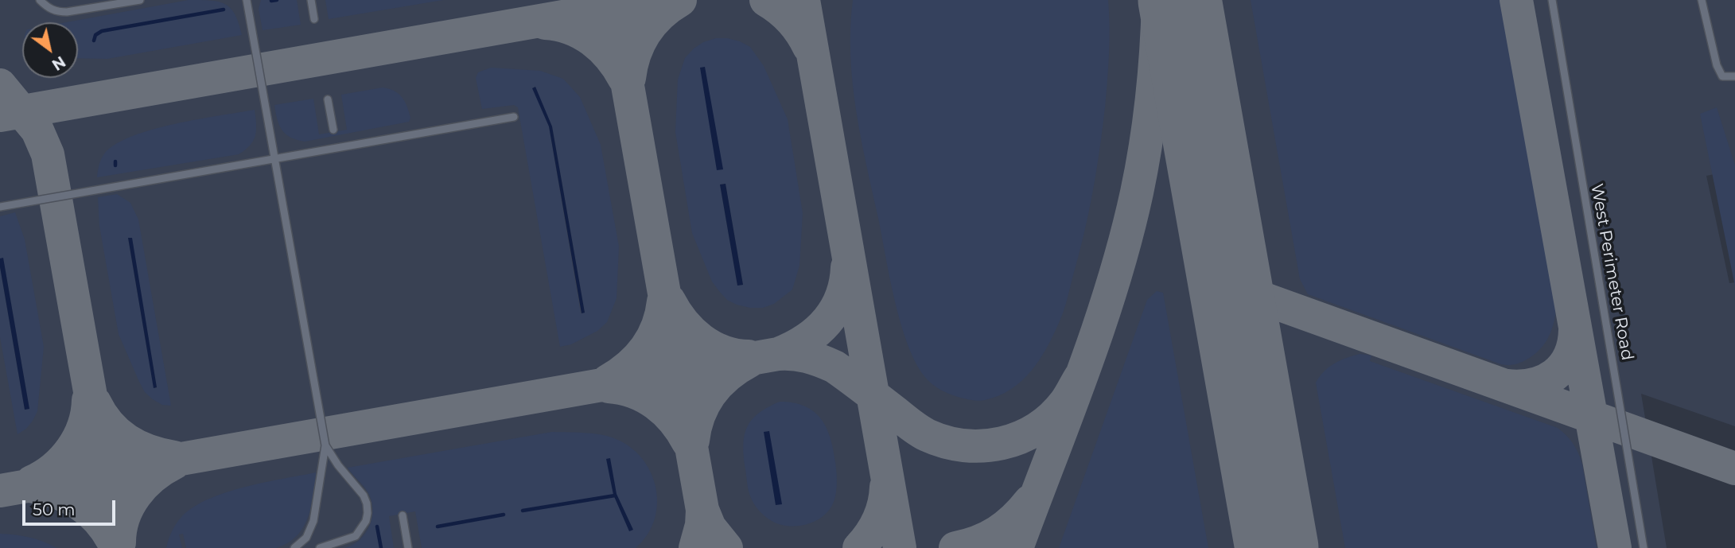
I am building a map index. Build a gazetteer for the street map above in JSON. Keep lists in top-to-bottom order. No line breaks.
{"streets":{"lane":["West Perimeter Road"]},"scale_bar":"50 m","north":"bottom right"}
